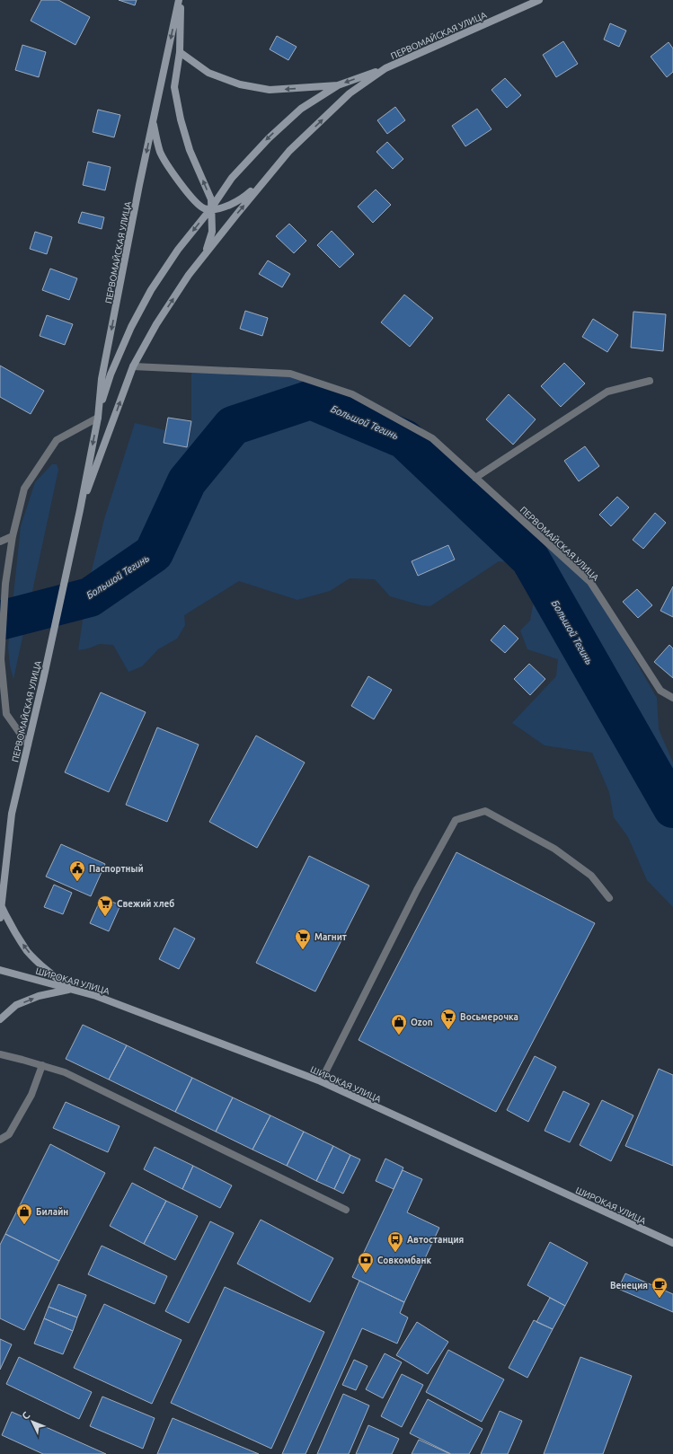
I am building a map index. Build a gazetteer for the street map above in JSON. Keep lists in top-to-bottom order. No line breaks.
{"streets":{"street":["ПЕРВОМАЙСКАЯ УЛИЦА","ШИРОКАЯ УЛИЦА"]},"water":["Большой Тегинь"],"places":{"public building":["Паспортный"],"supermarket":["Свежий хлеб","Магнит","Восьмерочка"],"shop":["Ozon","Билайн"],"bus stop":["Автостанция"],"bank":["Совкомбанк"],"cafe":["Венеция"]},"north":"top left"}
